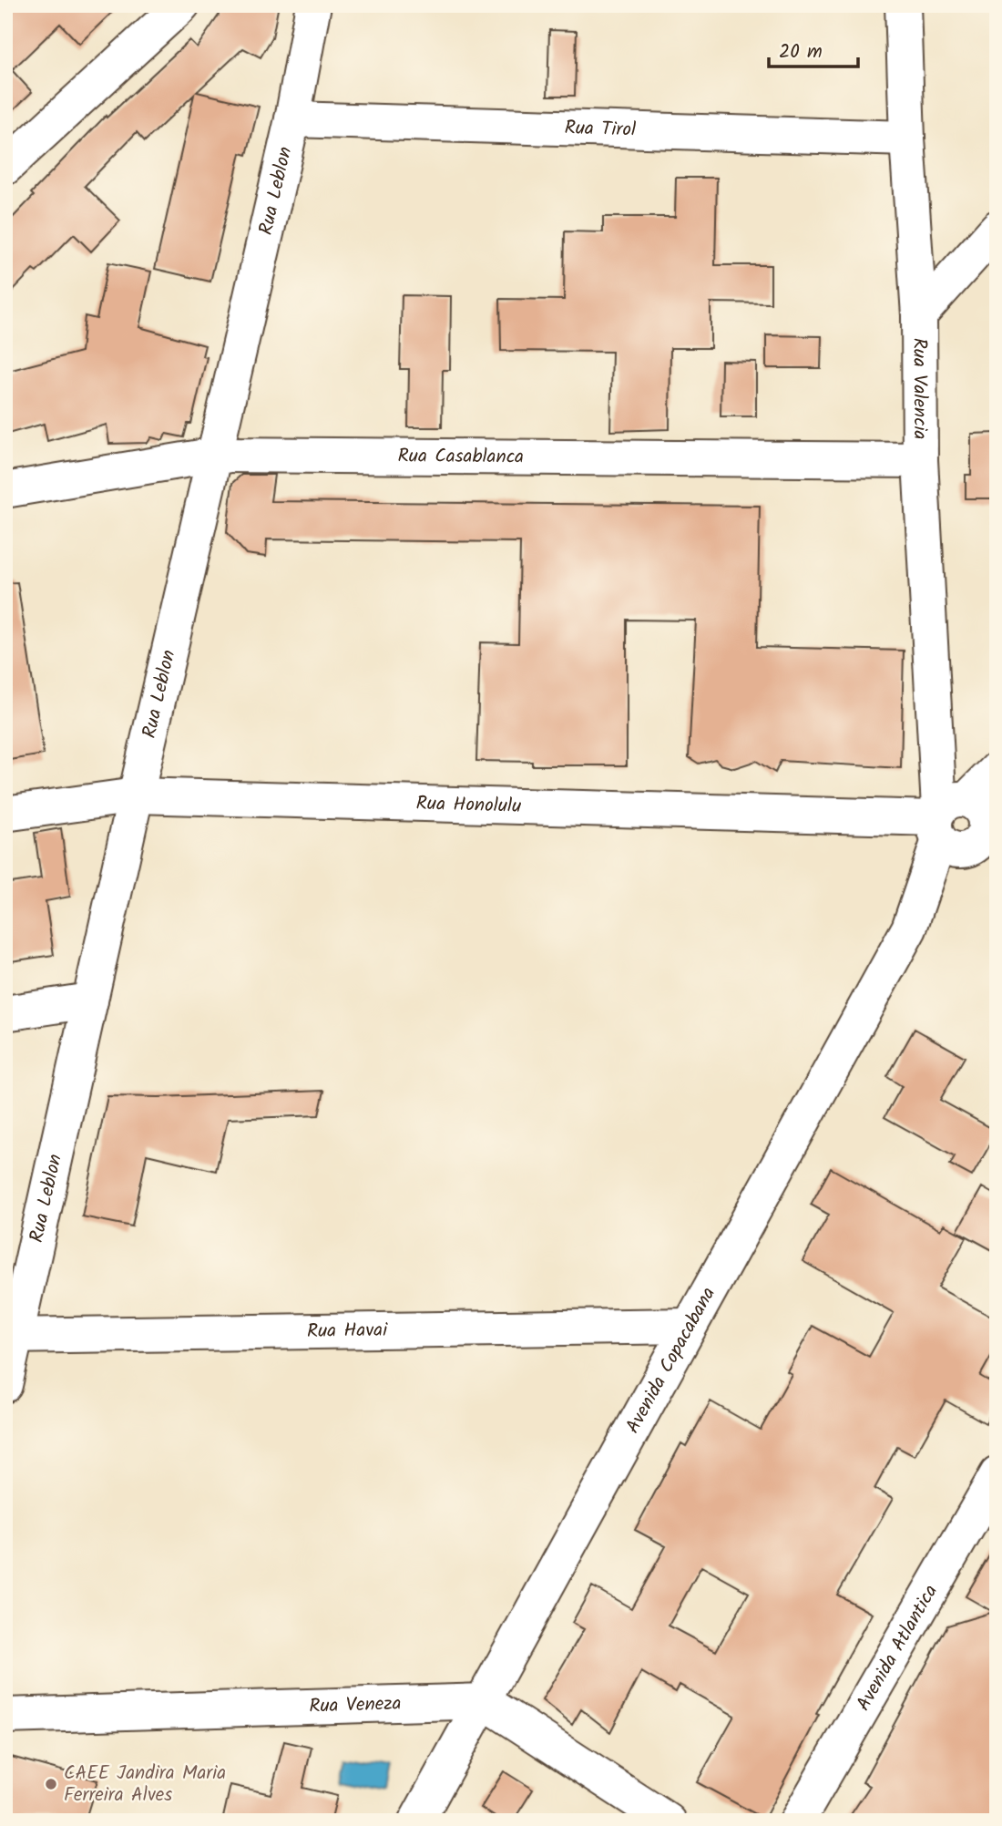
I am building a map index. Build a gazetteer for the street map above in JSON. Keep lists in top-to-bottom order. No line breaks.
{"streets":{"street":["Rua Tirol","Rua Leblon","Rua Valencia","Rua Casablanca","Rua Honolulu","Rua Havai","Avenida Copacabana","Avenida Atlantica","Rua Veneza"]},"crossings":[["Rua Tirol","Rua Leblon"],["Rua Tirol","Rua Valencia"],["Rua Leblon","Rua Casablanca"],["Rua Leblon","Rua Honolulu"],["Rua Leblon","Rua Havai"],["Rua Valencia","Rua Casablanca"],["Rua Valencia","Rua Honolulu"],["Rua Valencia","Avenida Copacabana"],["Rua Honolulu","Avenida Copacabana"],["Rua Havai","Avenida Copacabana"],["Avenida Copacabana","Rua Veneza"]],"places":["CAEE Jandira Maria Ferreira Alves"],"scale_bar":"20 m"}
